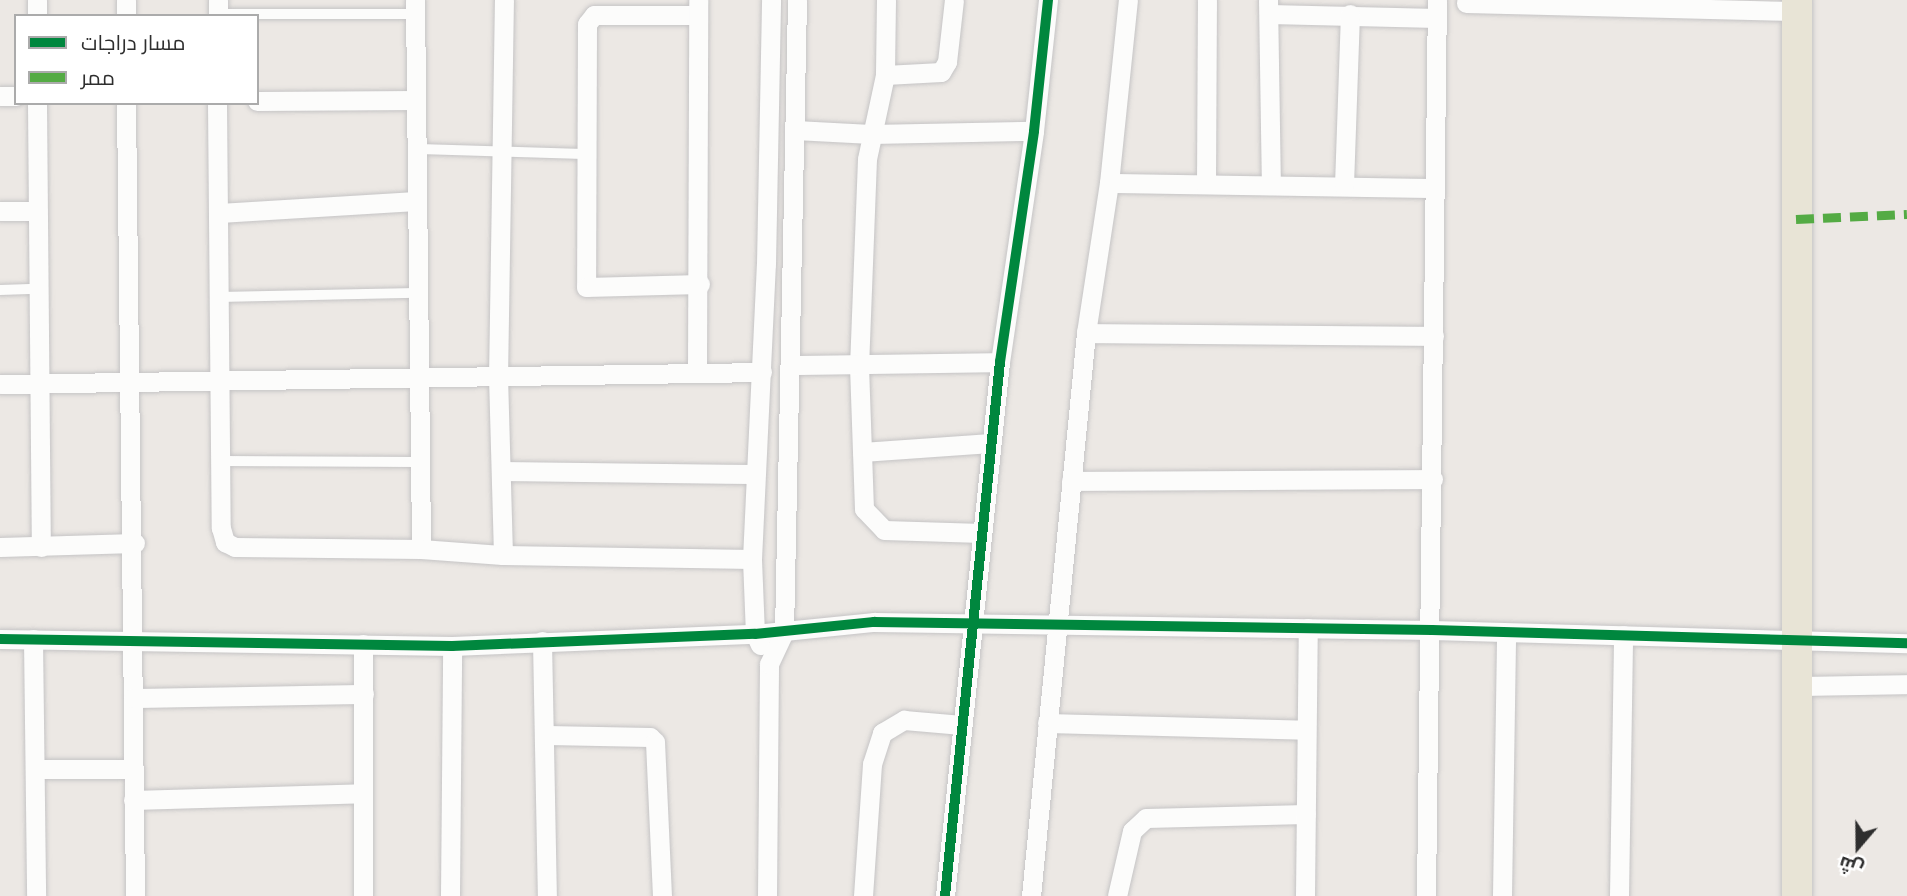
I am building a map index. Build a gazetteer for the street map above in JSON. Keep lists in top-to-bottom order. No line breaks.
{"legend":["مسار دراجات","ممر"],"north":"bottom"}
